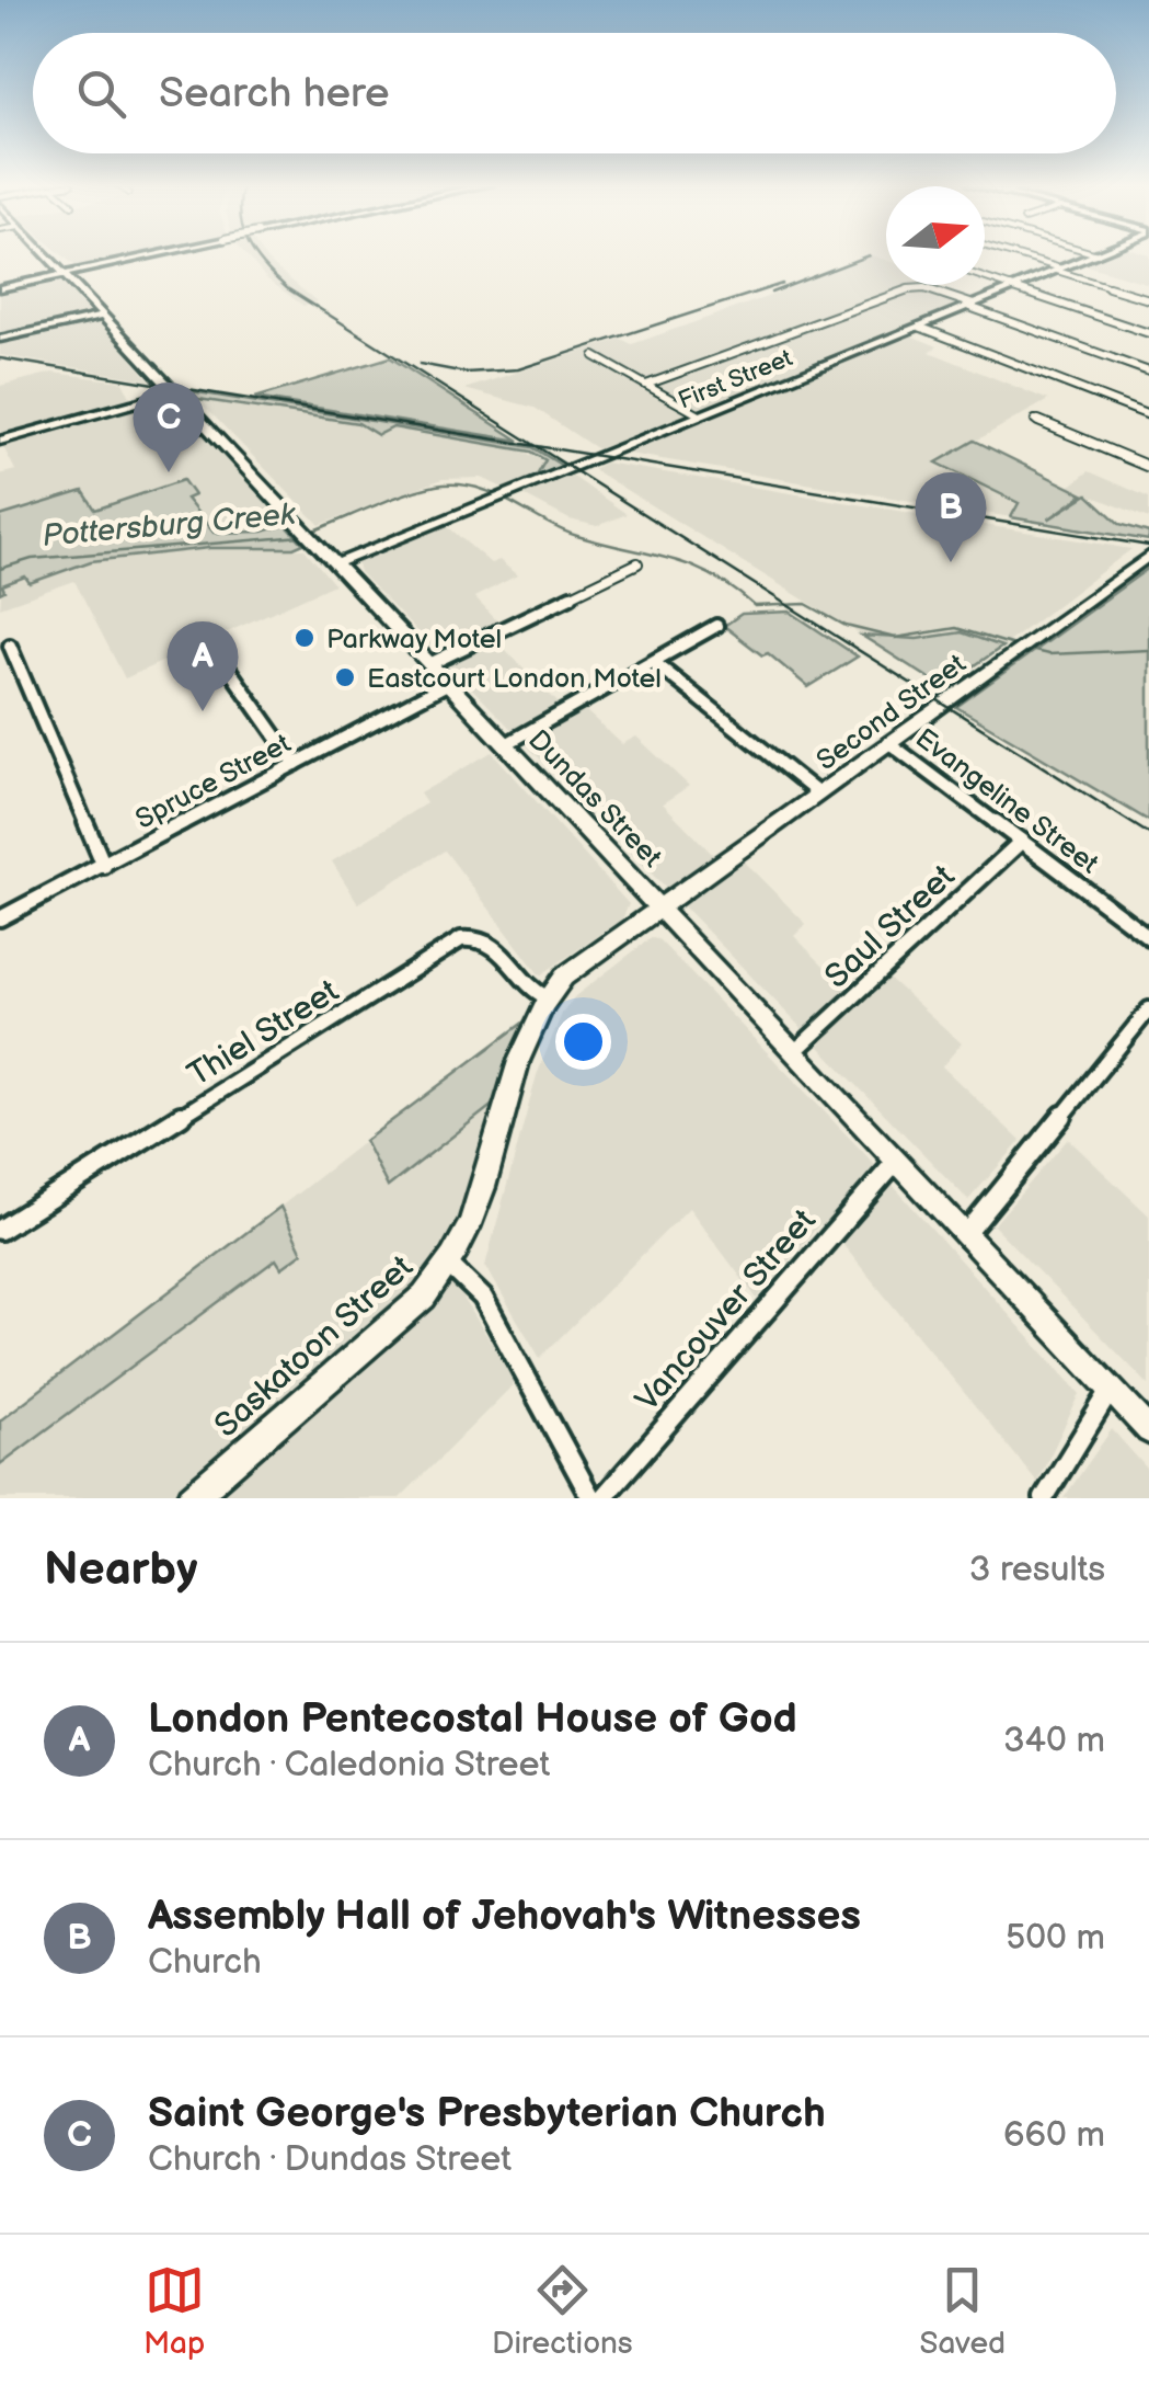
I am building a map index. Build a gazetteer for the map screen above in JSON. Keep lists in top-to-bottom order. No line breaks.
{"streets":{"main road":["First Street","Second Street","Dundas Street","Saskatoon Street"],"street":["Spruce Street","Evangeline Street","Saul Street","Thiel Street","Vancouver Street"]},"crossings":[["First Street","Dundas Street"],["Second Street","Dundas Street"],["Second Street","Evangeline Street"],["Second Street","Saskatoon Street"],["Spruce Street","Dundas Street"],["Dundas Street","Saul Street"],["Dundas Street","Vancouver Street"],["Dundas Street","Saskatoon Street"],["Evangeline Street","Saul Street"],["Thiel Street","Saskatoon Street"]],"water":["Pottersburg Creek"],"places":["Parkway Motel","Eastcourt London Motel"],"north":"right","page":{"search":"Search here","pins":["C","B","A"],"heading":["Nearby","3 results"],"list":[{"mark":"A","name":"London Pentecostal House of God","note":"Church · Caledonia Street","value":"340 m"},{"mark":"B","name":"Assembly Hall of Jehovah's Witnesses","note":"Church","value":"500 m"},{"mark":"C","name":"Saint George's Presbyterian Church","note":"Church · Dundas Street","value":"660 m"}],"nav":["Map","Directions","Saved"]}}
